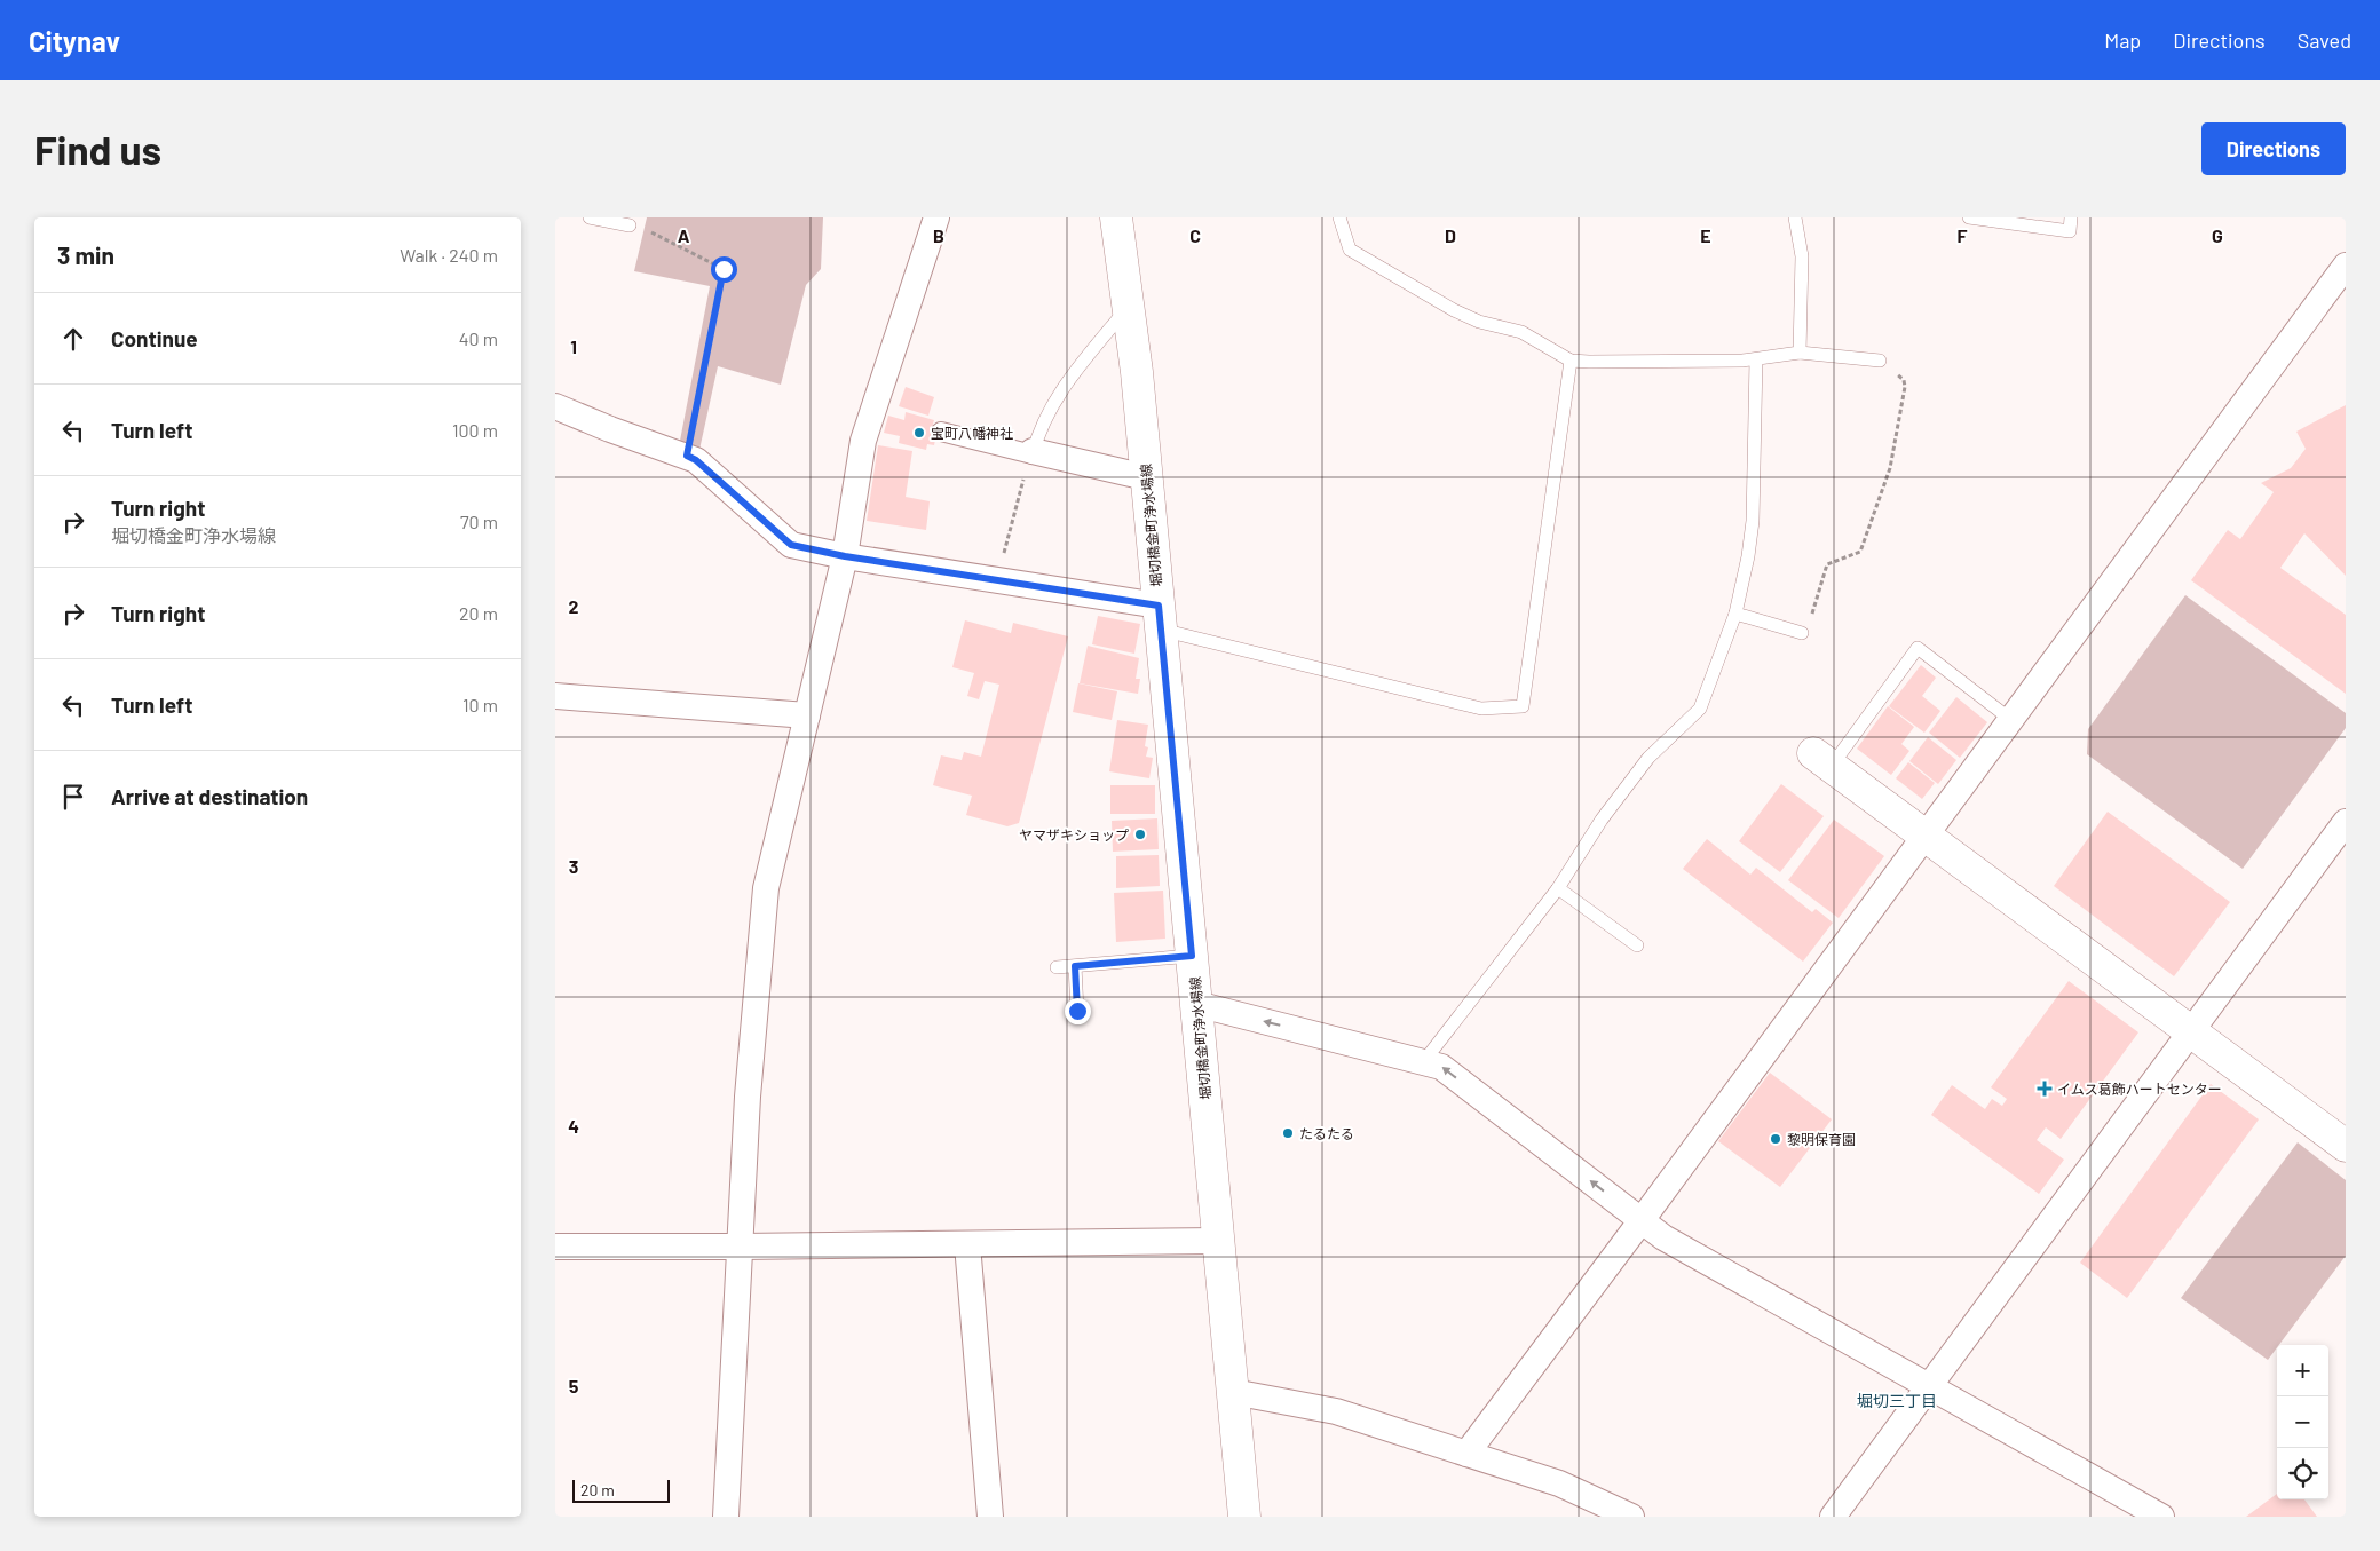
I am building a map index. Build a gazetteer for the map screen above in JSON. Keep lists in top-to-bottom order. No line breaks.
{"streets":{"street":["堀切橋金町浄水場線"]},"districts":["堀切三丁目"],"places":{"other":["宝町八幡神社","ヤマザキショップ","たるたる","黎明保育園"],"health":["イムス葛飾ハートセンター"]},"scale_bar":"20 m","page":{"header":"Citynav","nav":["Map","Directions","Saved"],"buttons":"Directions","title":"Find us","heading":["3 min","Walk · 240 m"],"list":[["Continue","40 m"],["Turn left","100 m"],["Turn right","堀切橋金町浄水場線","70 m"],["Turn right","20 m"],["Turn left","10 m"],"Arrive at destination"],"map_buttons":["+","−"],"scale":"20 m"},"grid":{"columns":["A","B","C","D","E","F","G"],"rows":["1","2","3","4","5"]}}
